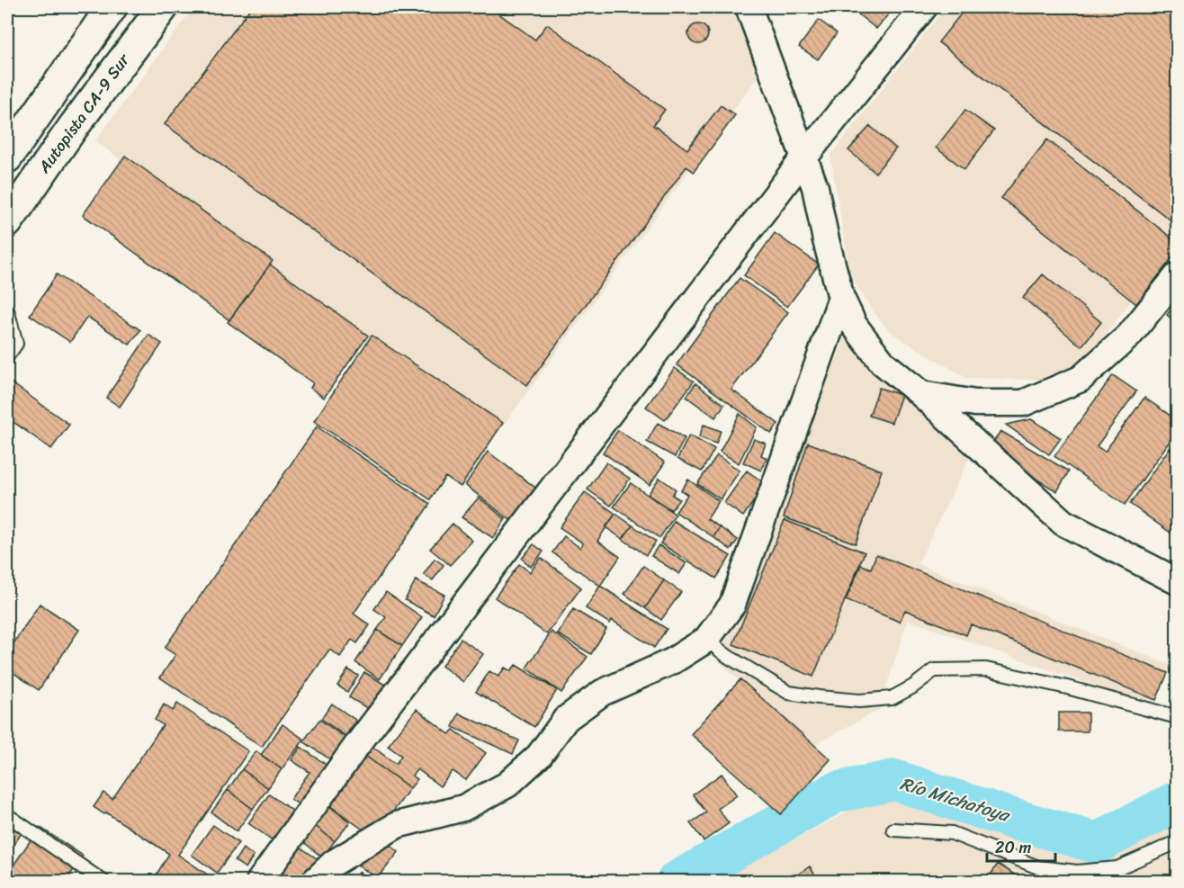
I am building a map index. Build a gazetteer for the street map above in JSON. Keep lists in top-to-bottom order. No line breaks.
{"streets":{"highway":["Autopista CA-9 Sur"]},"water":["Río Michatoya"],"scale_bar":"20 m"}
